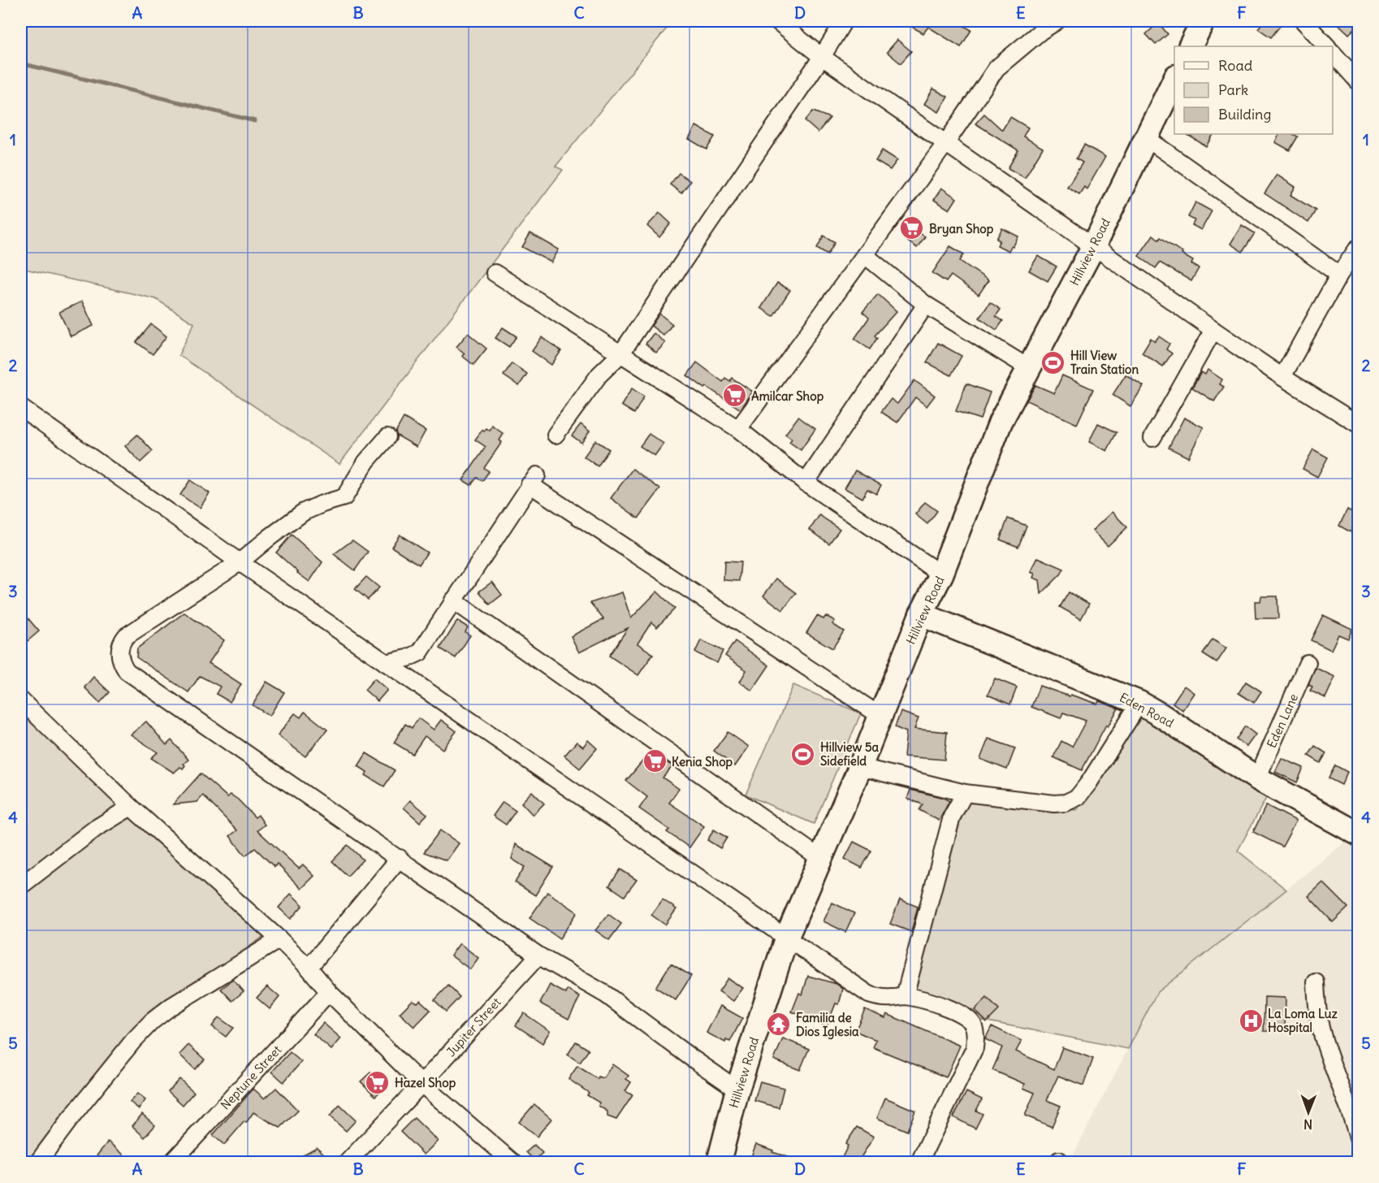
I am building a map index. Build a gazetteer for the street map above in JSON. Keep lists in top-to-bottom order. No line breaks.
{"streets":{"street":["Hillview Road","Eden Road","Eden Lane","Jupiter Street","Neptune Street"]},"crossings":[["Hillview Road","Eden Road"],["Eden Road","Eden Lane"]],"places":{"supermarket":["Bryan Shop","Amilcar Shop","Kenia Shop","Hazel Shop"],"sports":["Hill View Train Station","Hillview 5a Sidefield"],"hospital":["La Loma Luz Hospital"],"temple":["Familia de Dios Iglesia"]},"legend":["Road","Park","Building"],"north":"bottom","grid":{"columns":["A","B","C","D","E","F"],"rows":["1","2","3","4","5"]}}
